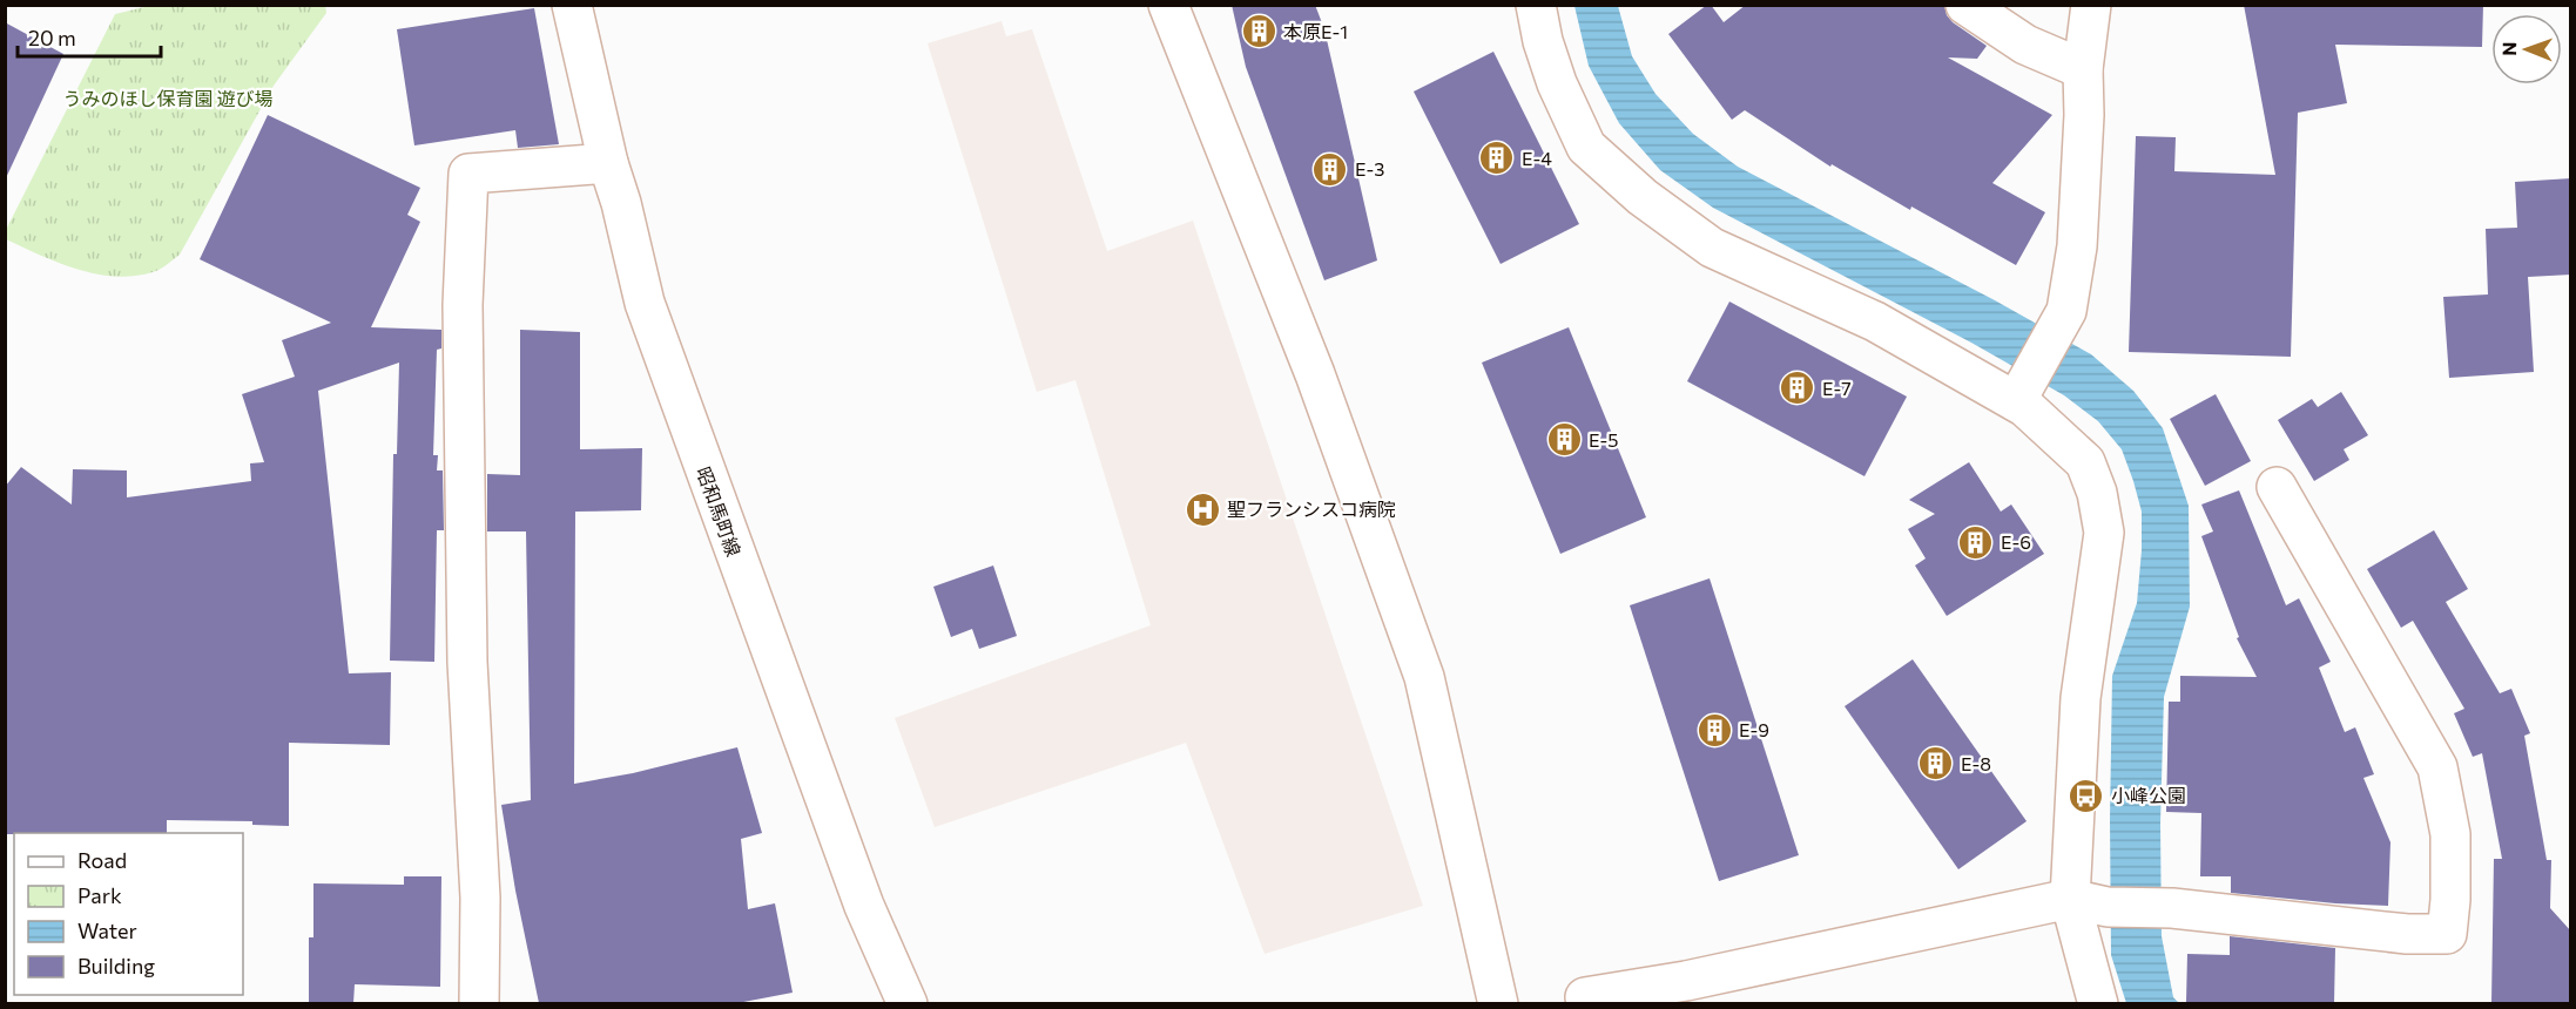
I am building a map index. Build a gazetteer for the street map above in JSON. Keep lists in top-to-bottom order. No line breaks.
{"streets":{"street":["昭和馬町線"]},"parks":["うみのほし保育園 遊び場"],"places":{"building":["本原E-1","E-4","E-3","E-7","E-5","E-6","E-9","E-8"],"hospital":["聖フランシスコ病院"],"bus stop":["小峰公園"]},"legend":["Road","Park","Water","Building"],"scale_bar":"20 m","north":"left"}
